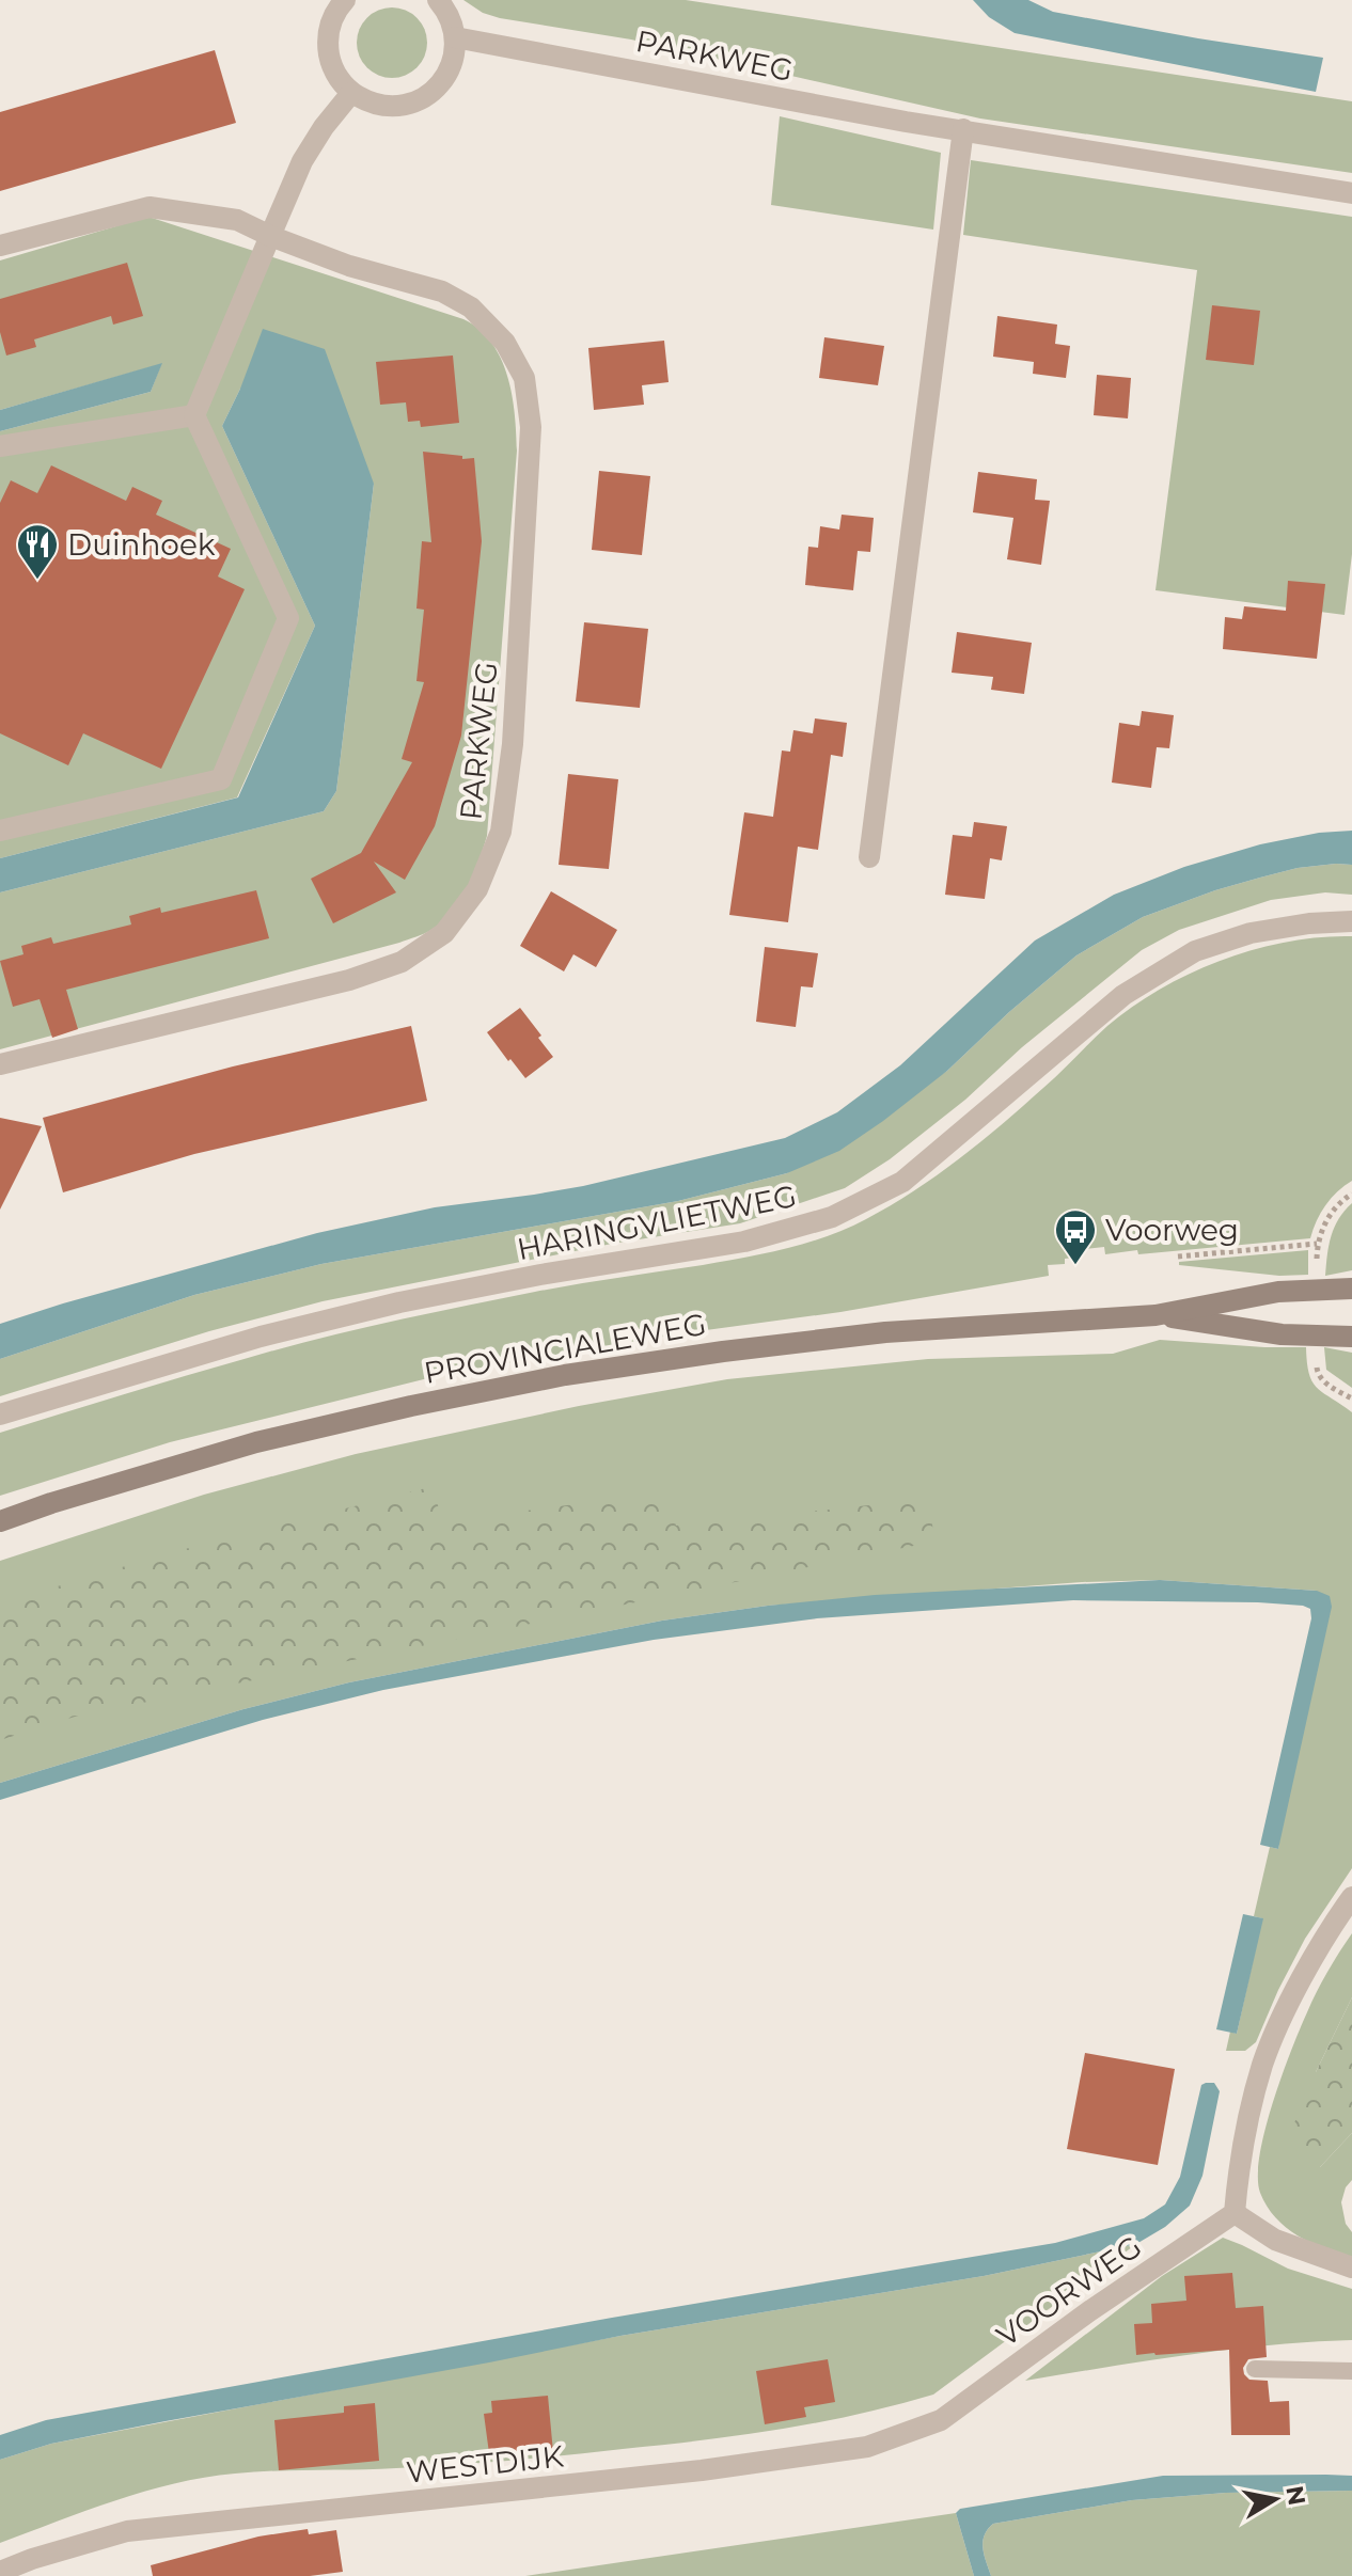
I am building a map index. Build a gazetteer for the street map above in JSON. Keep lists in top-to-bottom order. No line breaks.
{"streets":{"main road":["PROVINCIALEWEG"],"street":["PARKWEG","HARINGVLIETWEG","VOORWEG","WESTDIJK"]},"crossings":[["VOORWEG","WESTDIJK"]],"places":{"restaurant":["Duinhoek"],"bus stop":["Voorweg"]},"north":"right"}
